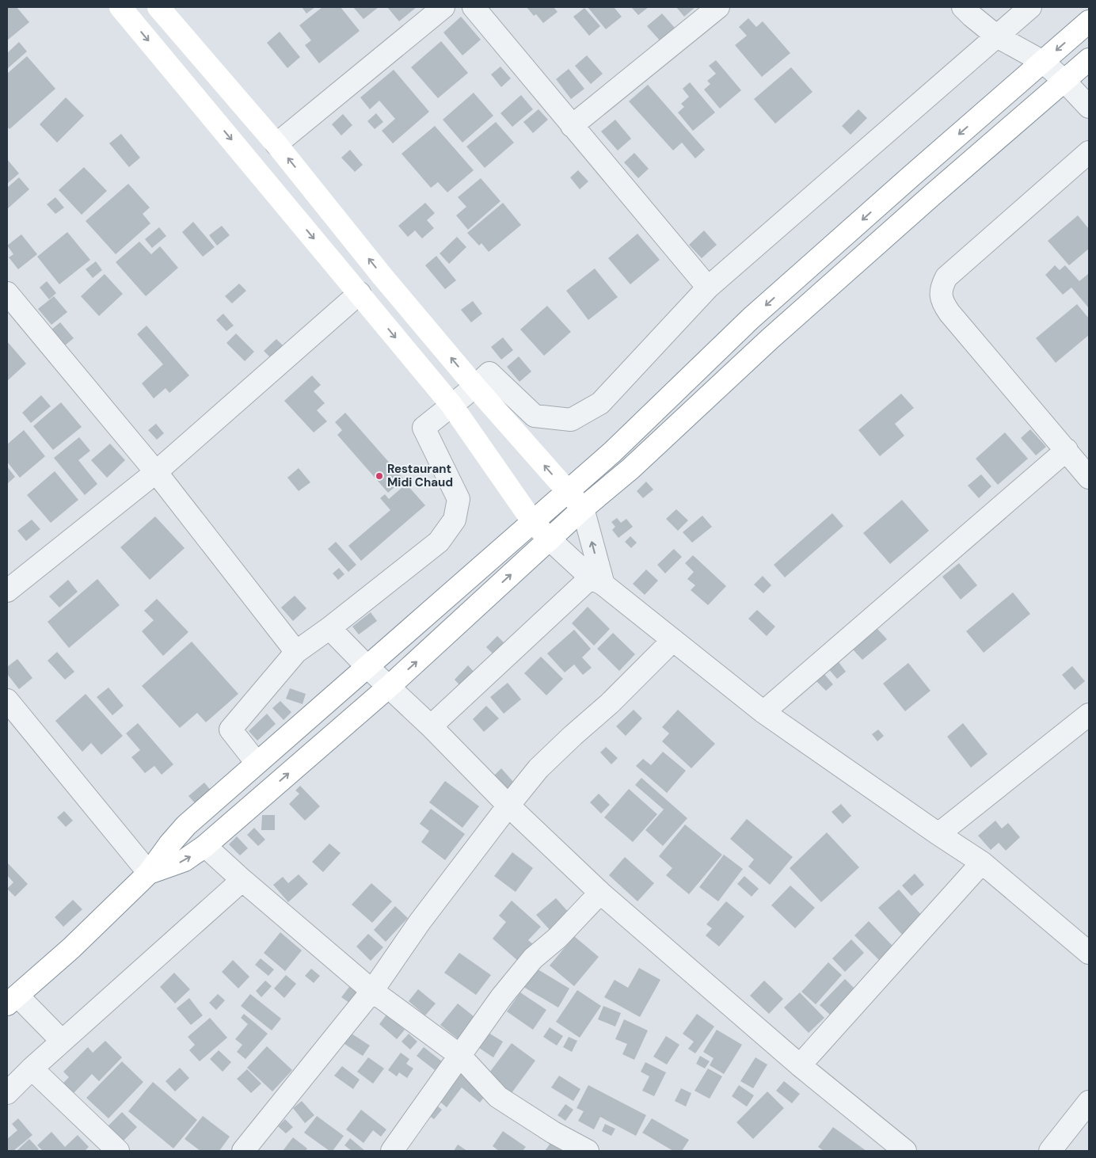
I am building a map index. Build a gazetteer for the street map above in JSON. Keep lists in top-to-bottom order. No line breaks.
{"places":["Restaurant Midi Chaud"]}
